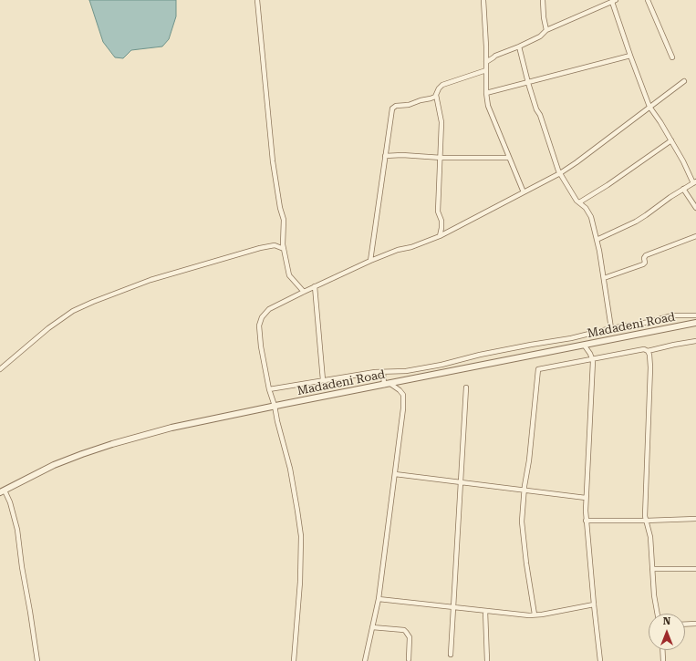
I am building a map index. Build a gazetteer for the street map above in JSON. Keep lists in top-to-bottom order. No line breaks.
{"streets":{"street":["Madadeni Road"]},"north":"top"}
